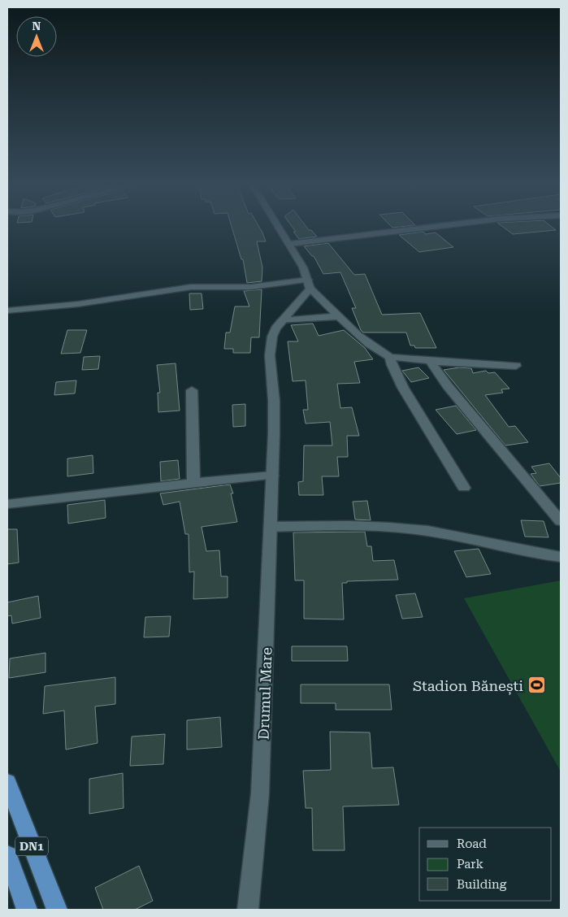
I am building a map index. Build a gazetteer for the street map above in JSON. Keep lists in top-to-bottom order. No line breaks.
{"streets":{"highway":["DN1"],"street":["Drumul Mare"]},"places":{"sports":["Stadion Bănești"]},"legend":["Road","Park","Building"],"north":"top"}
